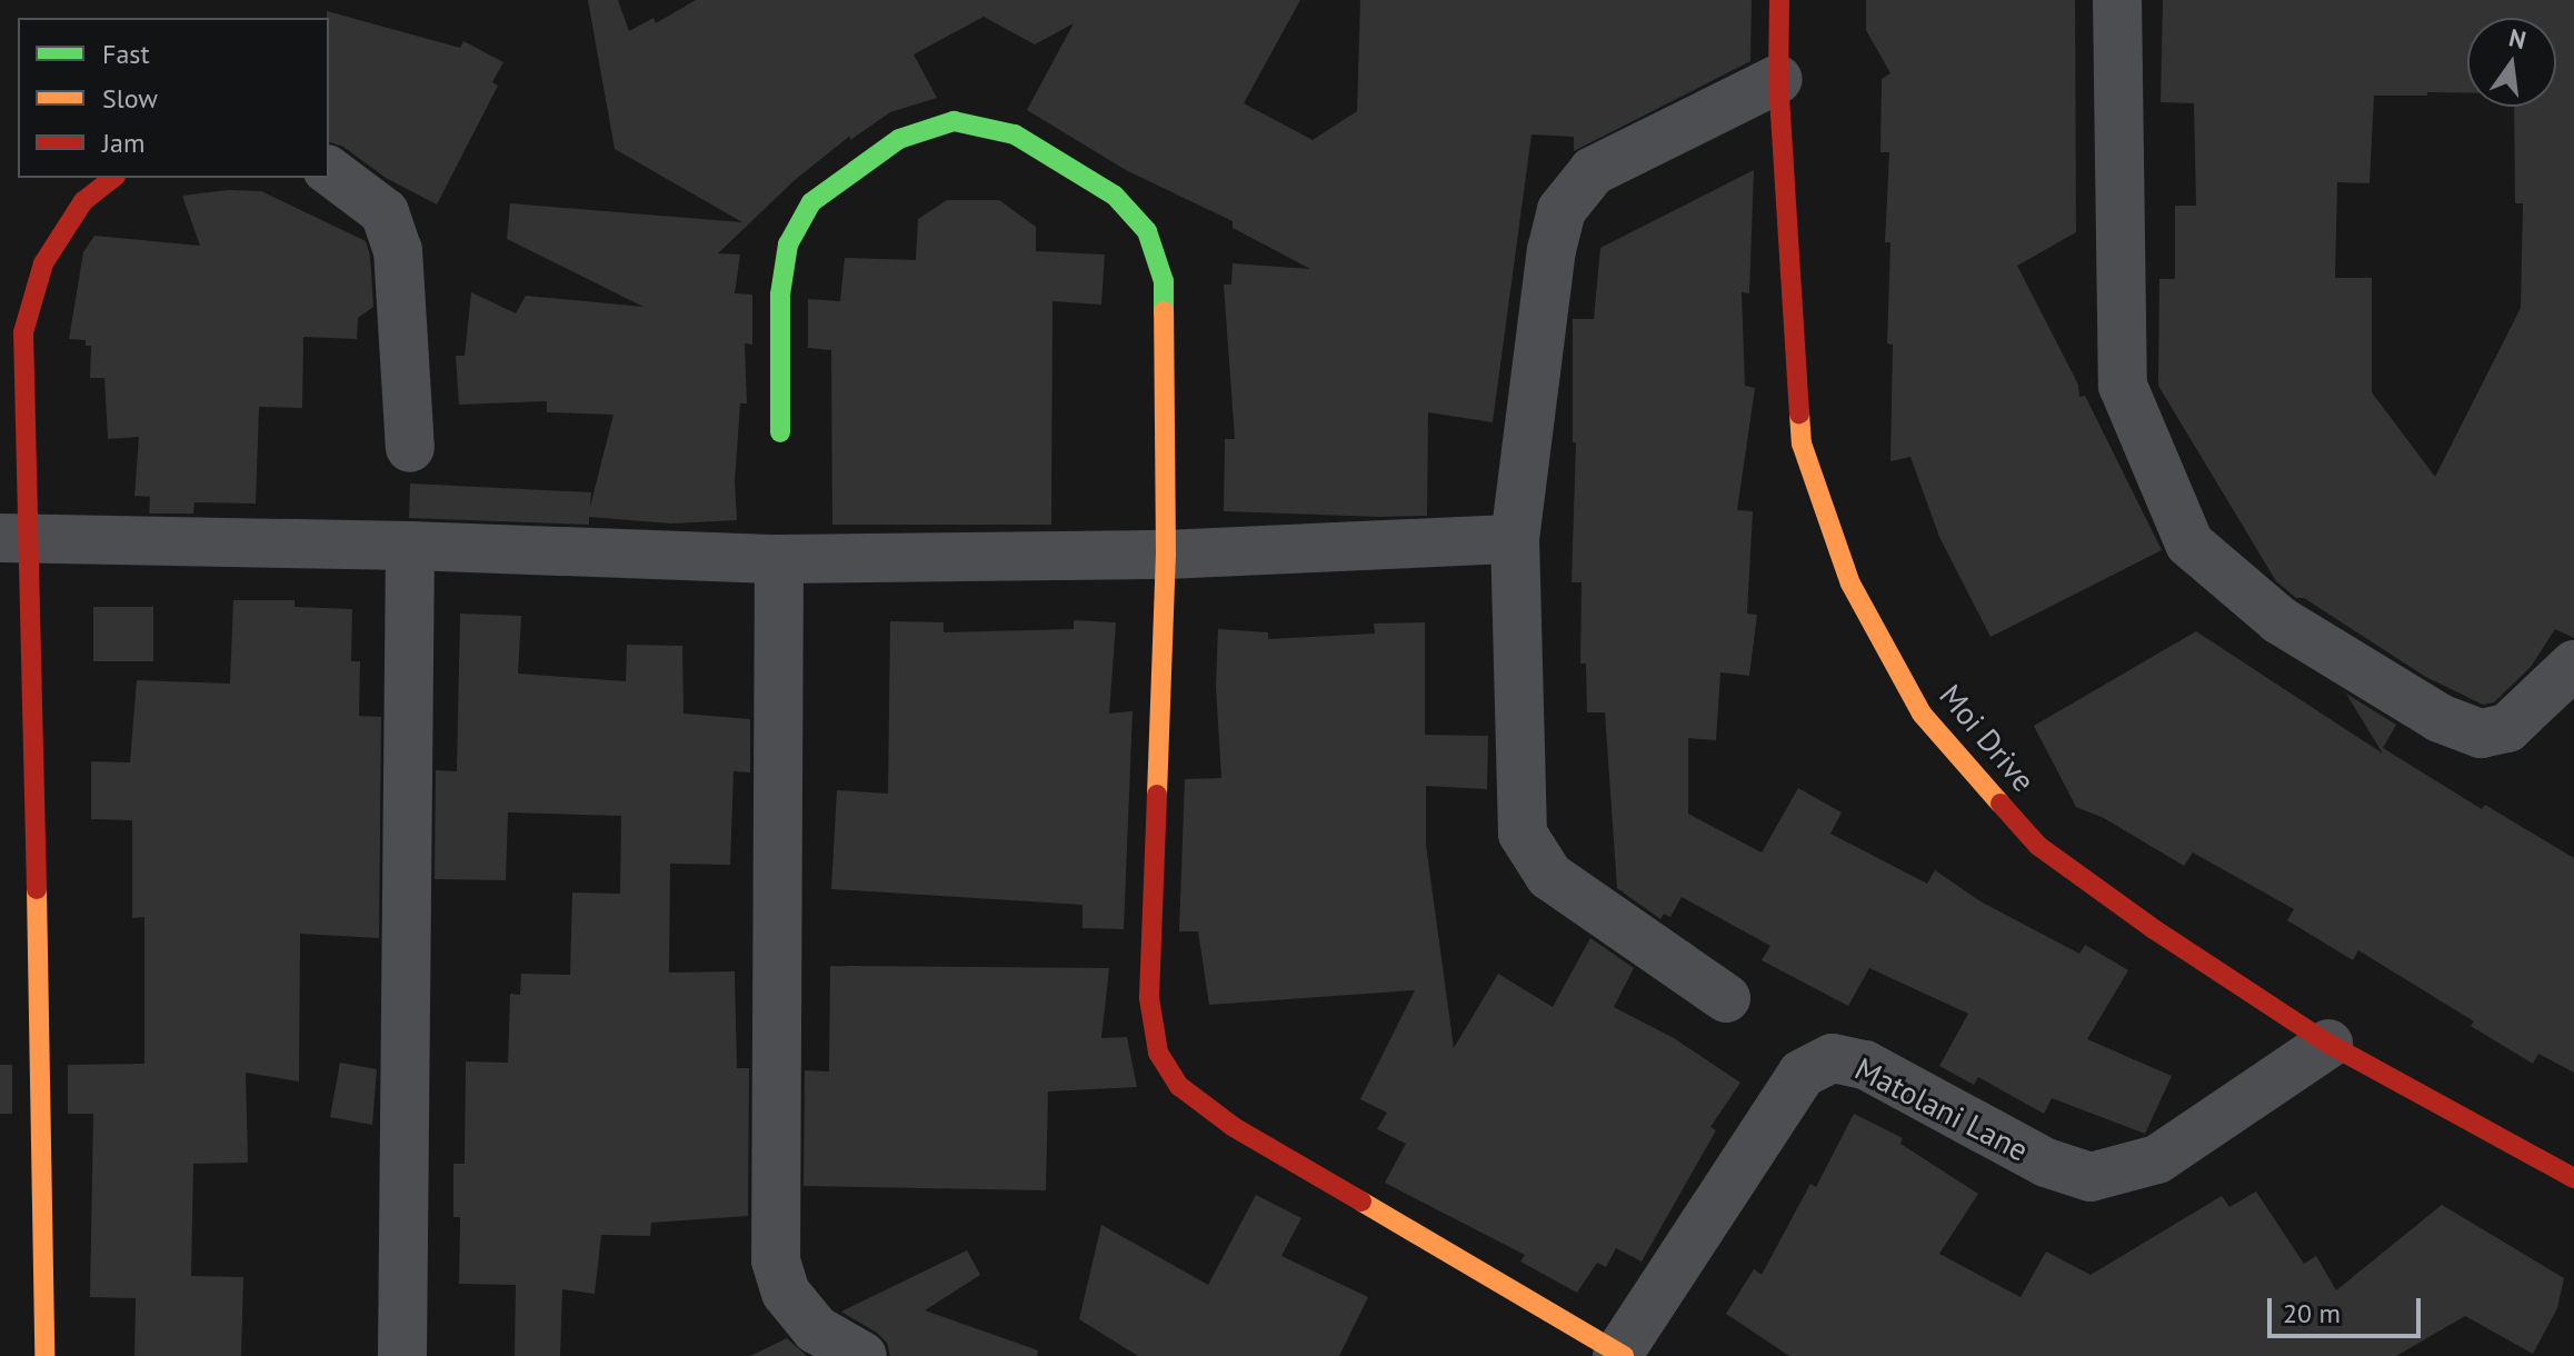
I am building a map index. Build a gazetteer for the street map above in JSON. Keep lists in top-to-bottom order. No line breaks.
{"streets":{"street":["Moi Drive","Matolani Lane"]},"crossings":[["Moi Drive","Matolani Lane"]],"legend":["Fast","Slow","Jam"],"scale_bar":"20 m","north":"top"}
